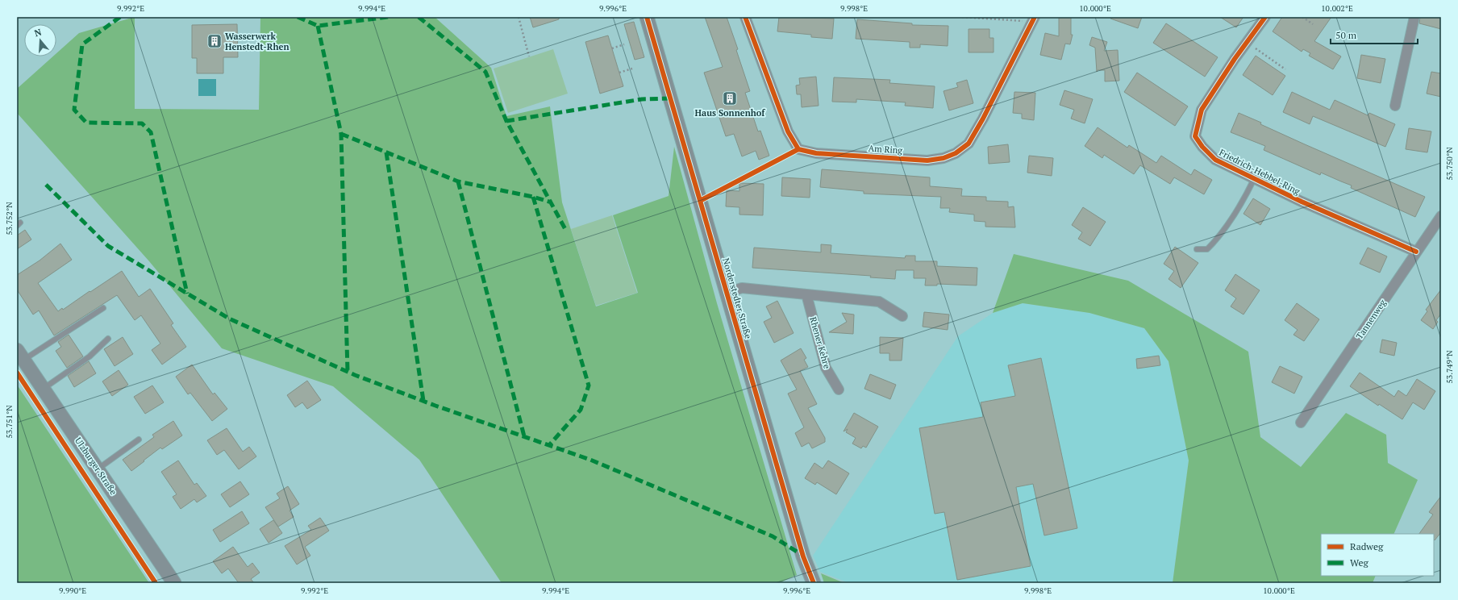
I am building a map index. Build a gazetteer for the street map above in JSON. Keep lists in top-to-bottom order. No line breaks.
{"streets":{"street":["Am Ring","Friedrich-Hebbel-Ring","Norderstedter Straße","Tannenweg","Rhener Kehre","Ulzburger Straße"]},"crossings":[["Friedrich-Hebbel-Ring","Tannenweg"]],"places":{"building":["Wasserwerk Henstedt-Rhen","Haus Sonnenhof"]},"legend":["Radweg","Weg"],"scale_bar":"50 m","north":"top","coordinates":["9.992°E","9.994°E","9.996°E","9.998°E","10.000°E","10.002°E","53.750°N","53.752°N","53.749°N","53.751°N","9.990°E"]}
